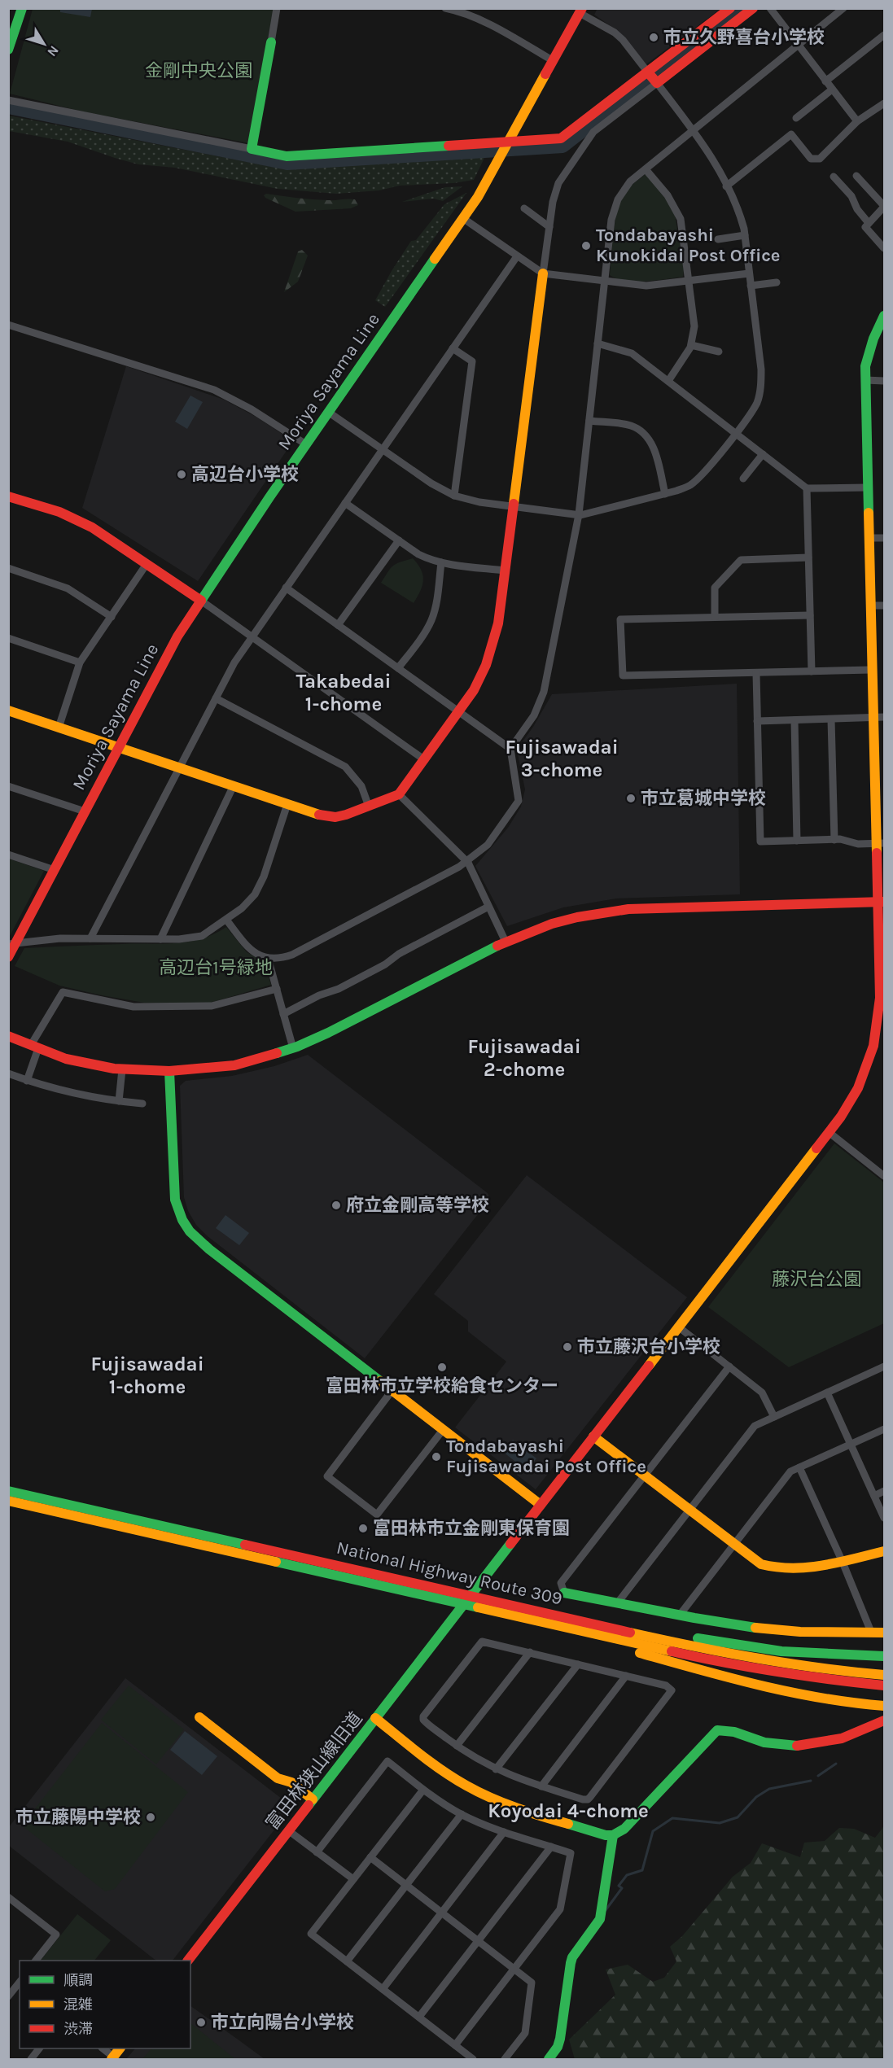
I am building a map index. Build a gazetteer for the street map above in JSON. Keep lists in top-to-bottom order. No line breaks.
{"streets":{"main road":["Moriya Sayama Line","National Highway Route 309","富田林狭山線旧道"]},"districts":["Takabedai 1-chome","Fujisawadai 3-chome","Fujisawadai 2-chome","Fujisawadai 1-chome","Koyodai 4-chome"],"parks":["金剛中央公園","高辺台1号緑地","藤沢台公園"],"places":["市立久野喜台小学校","Tondabayashi Kunokidai Post Office","高辺台小学校","市立葛城中学校","府立金剛高等学校","市立藤沢台小学校","富田林市立学校給食センター","Tondabayashi Fujisawadai Post Office","富田林市立金剛東保育園","市立藤陽中学校","市立向陽台小学校"],"legend":["順調","混雑","渋滞"],"north":"bottom right"}
